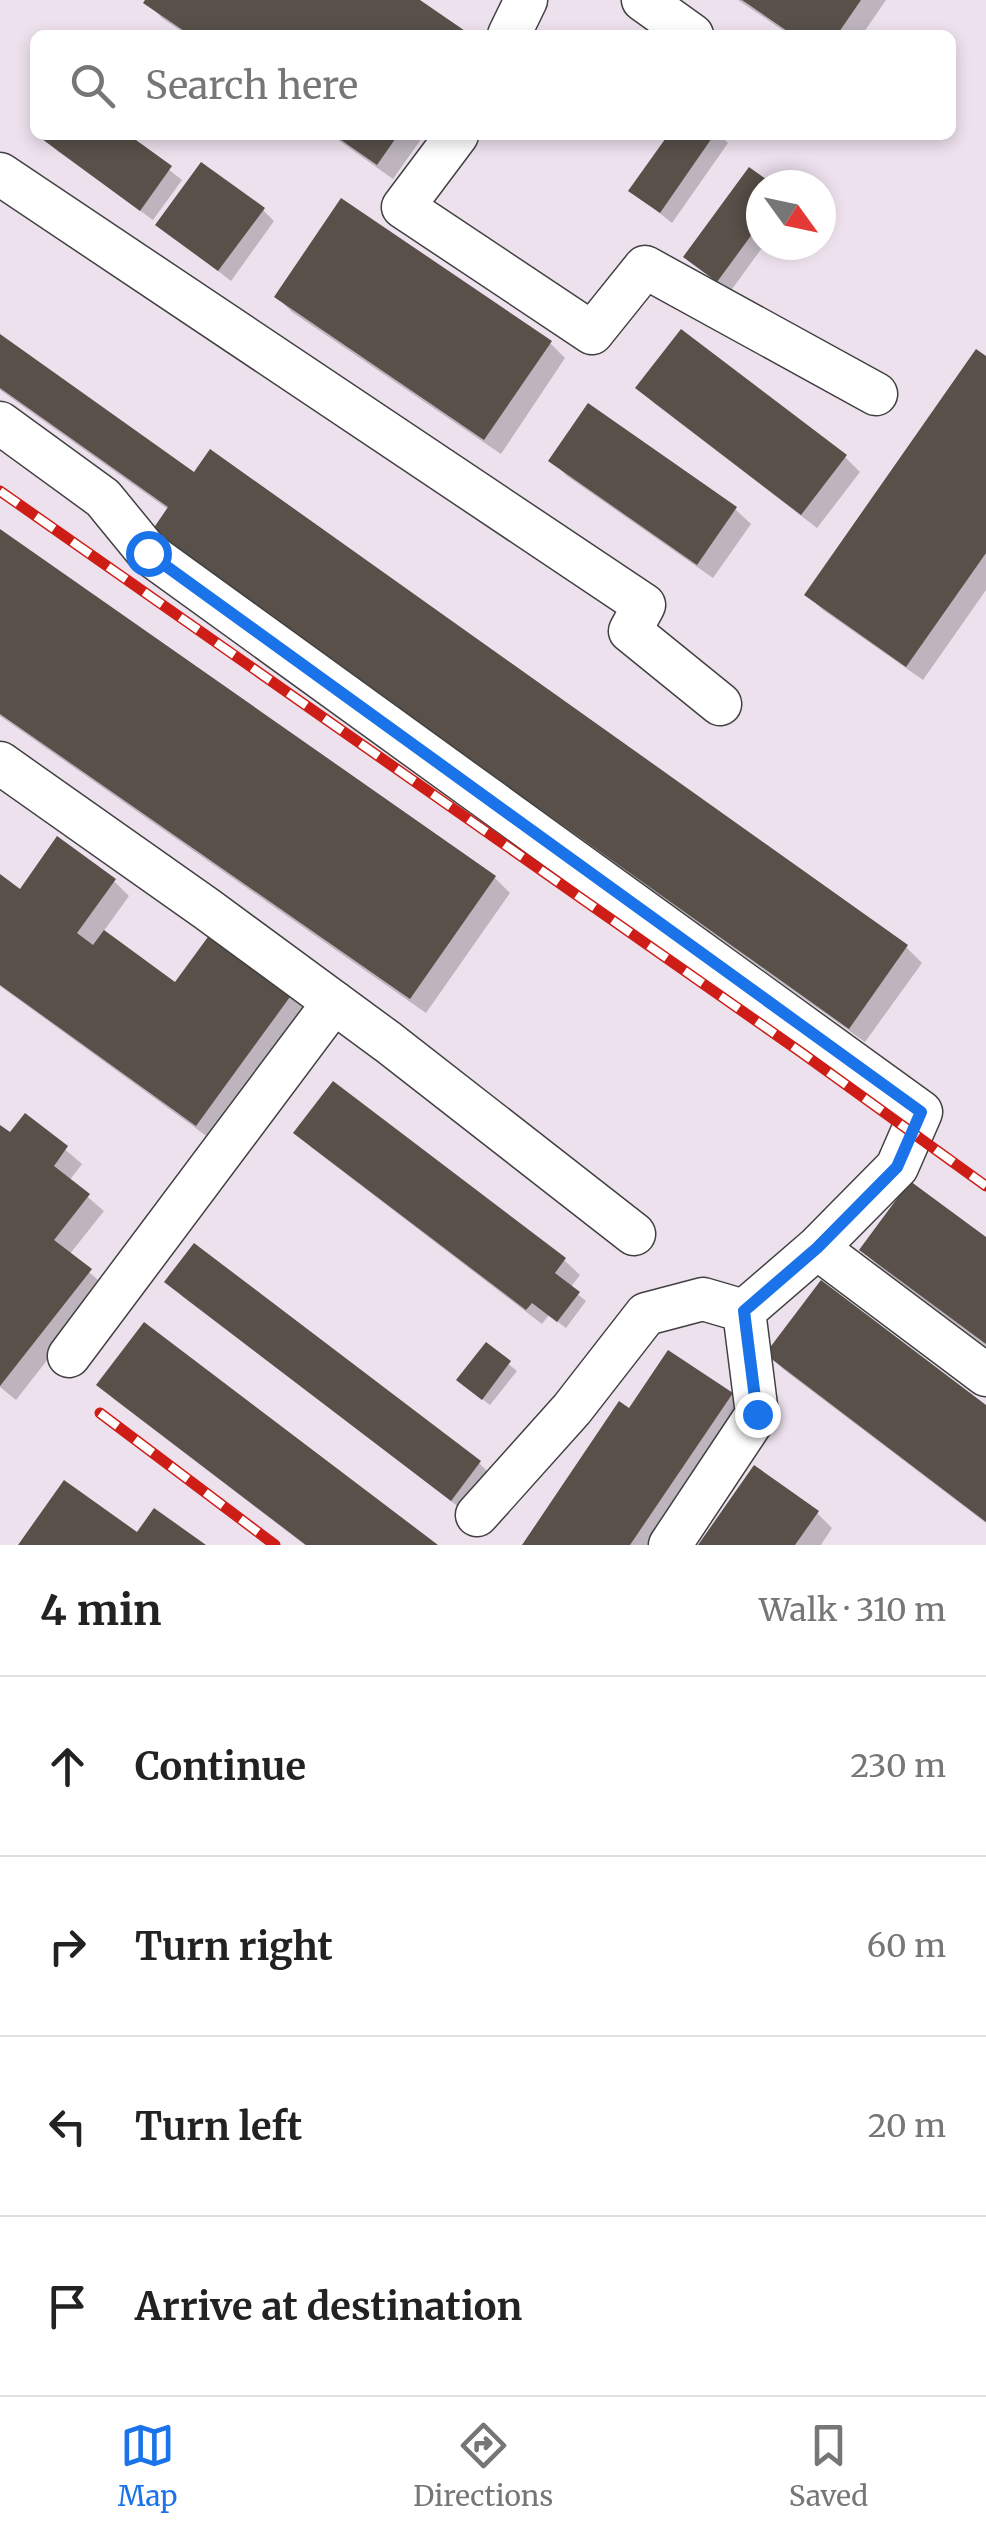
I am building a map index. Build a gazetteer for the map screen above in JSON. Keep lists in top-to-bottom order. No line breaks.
{"north":"bottom right","page":{"search":"Search here","heading":["4 min","Walk · 310 m"],"list":[["Continue","230 m"],["Turn right","60 m"],["Turn left","20 m"],"Arrive at destination"],"nav":["Map","Directions","Saved"]}}
